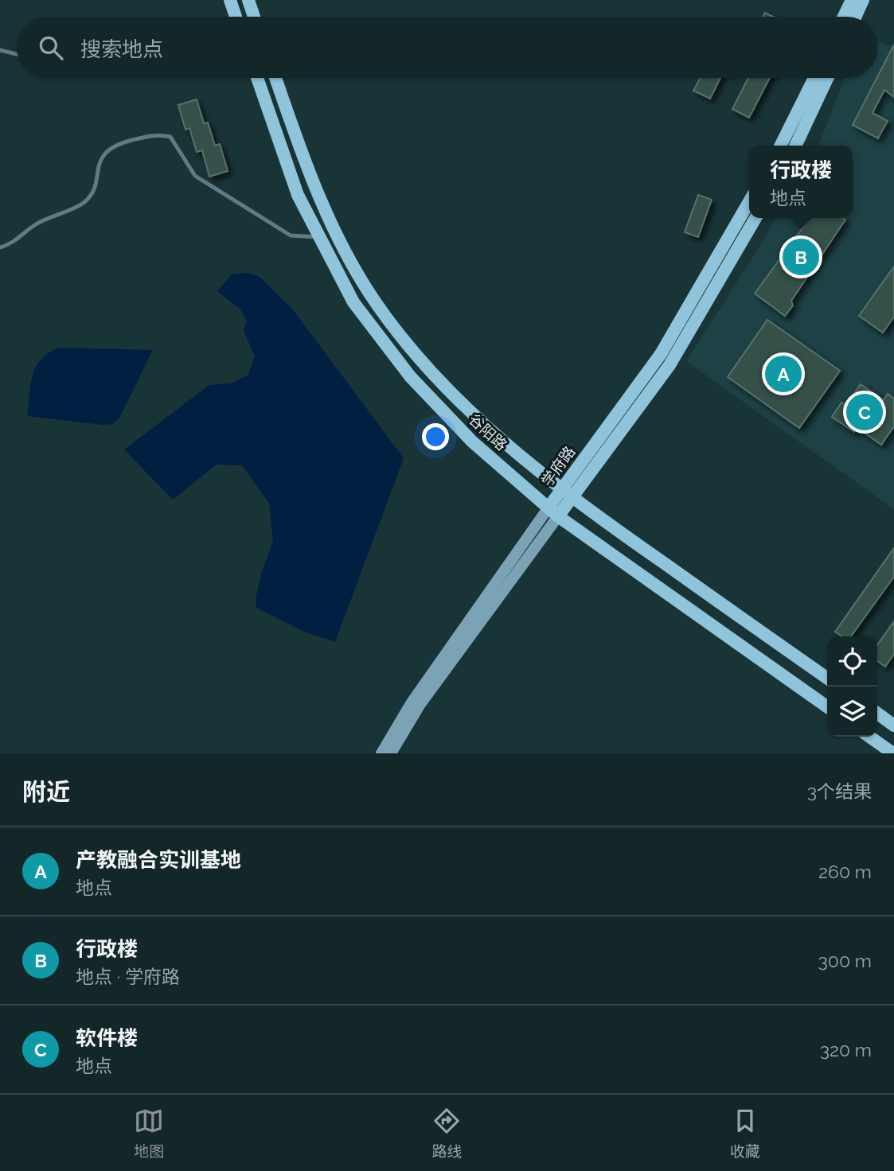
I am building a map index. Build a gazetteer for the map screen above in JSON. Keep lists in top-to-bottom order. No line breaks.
{"streets":{"main road":["谷阳路","学府路"]},"crossings":[["谷阳路","学府路"]],"page":{"search":"搜索地点","popup":["行政楼","地点"],"pins":["B","A","C"],"heading":["附近","3个结果"],"list":[{"mark":"A","name":"产教融合实训基地","note":"地点","value":"260 m"},{"mark":"B","name":"行政楼","note":"地点 · 学府路","value":"300 m"},{"mark":"C","name":"软件楼","note":"地点","value":"320 m"}],"nav":["地图","路线","收藏"]}}
